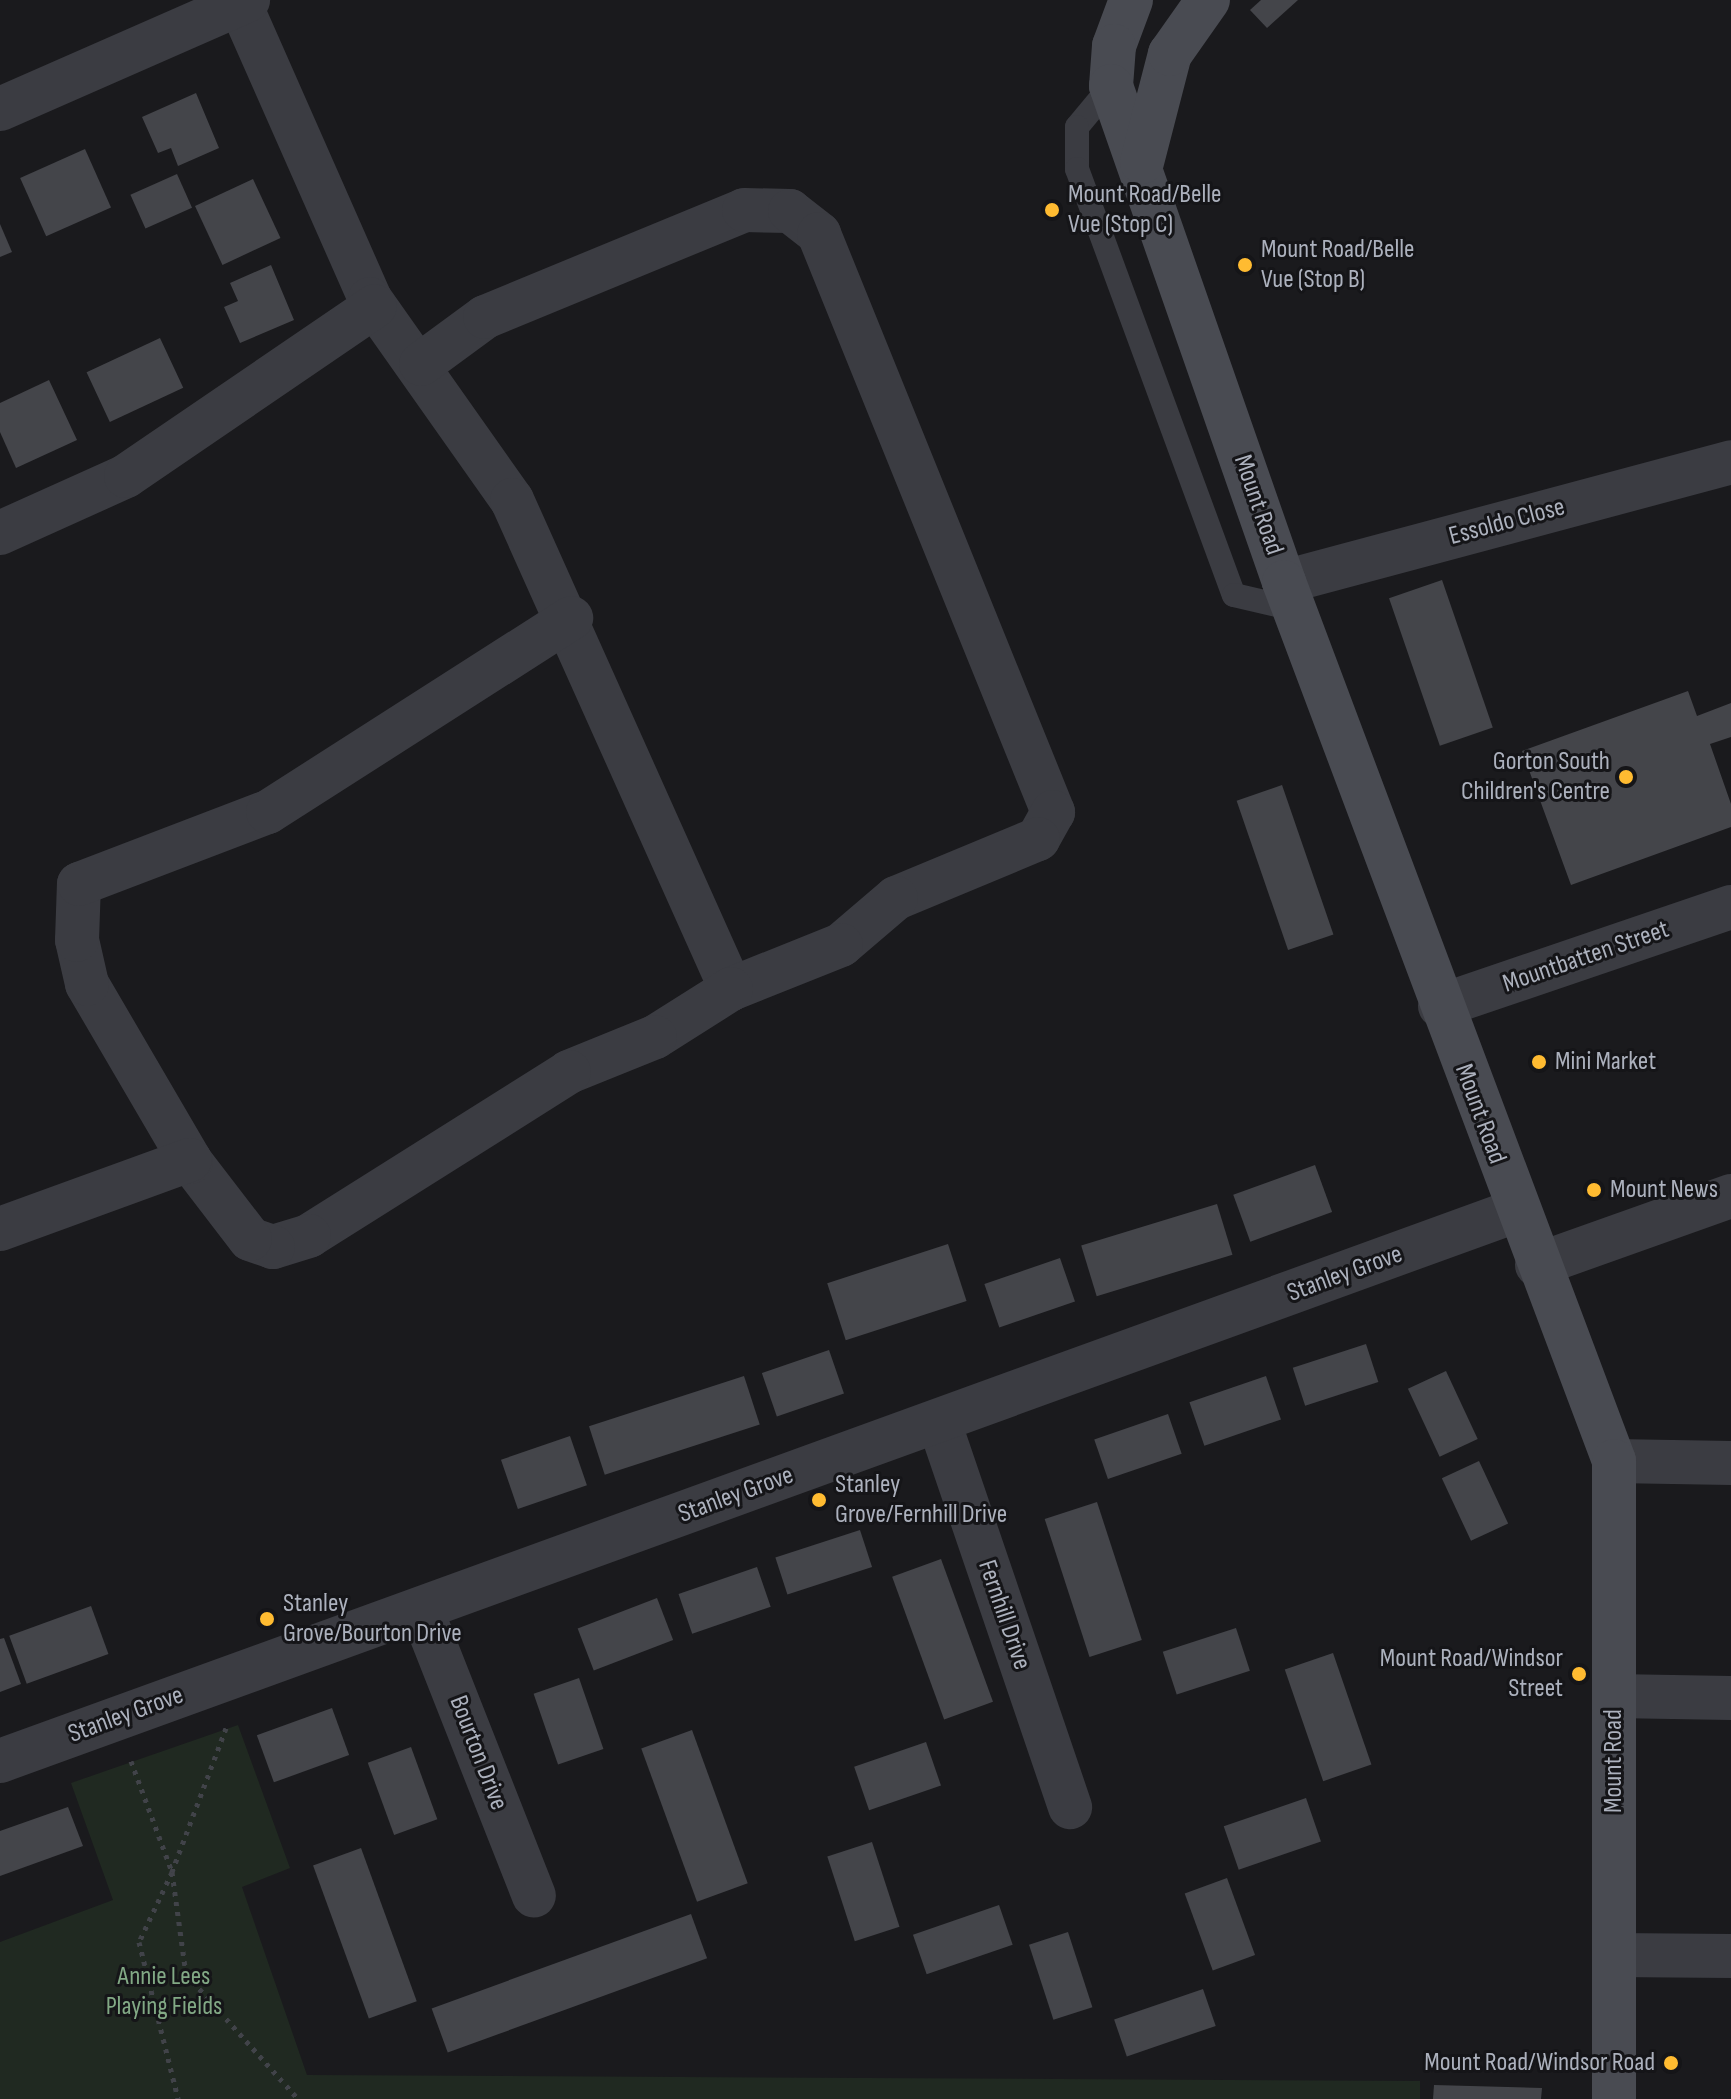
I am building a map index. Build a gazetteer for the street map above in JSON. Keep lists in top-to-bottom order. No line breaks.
{"streets":{"main road":["Mount Road"],"street":["Essoldo Close","Mountbatten Street","Stanley Grove","Fernhill Drive","Bourton Drive"]},"crossings":[["Mount Road","Essoldo Close"],["Mount Road","Mountbatten Street"],["Mount Road","Stanley Grove"],["Stanley Grove","Fernhill Drive"],["Stanley Grove","Bourton Drive"]],"parks":["Annie Lees Playing Fields"],"places":["Mount Road/Belle Vue (Stop C)","Mount Road/Belle Vue (Stop B)","Gorton South Children's Centre","Mini Market","Mount News","Stanley Grove/Fernhill Drive","Stanley Grove/Bourton Drive","Mount Road/Windsor Street","Mount Road/Windsor Road"]}
